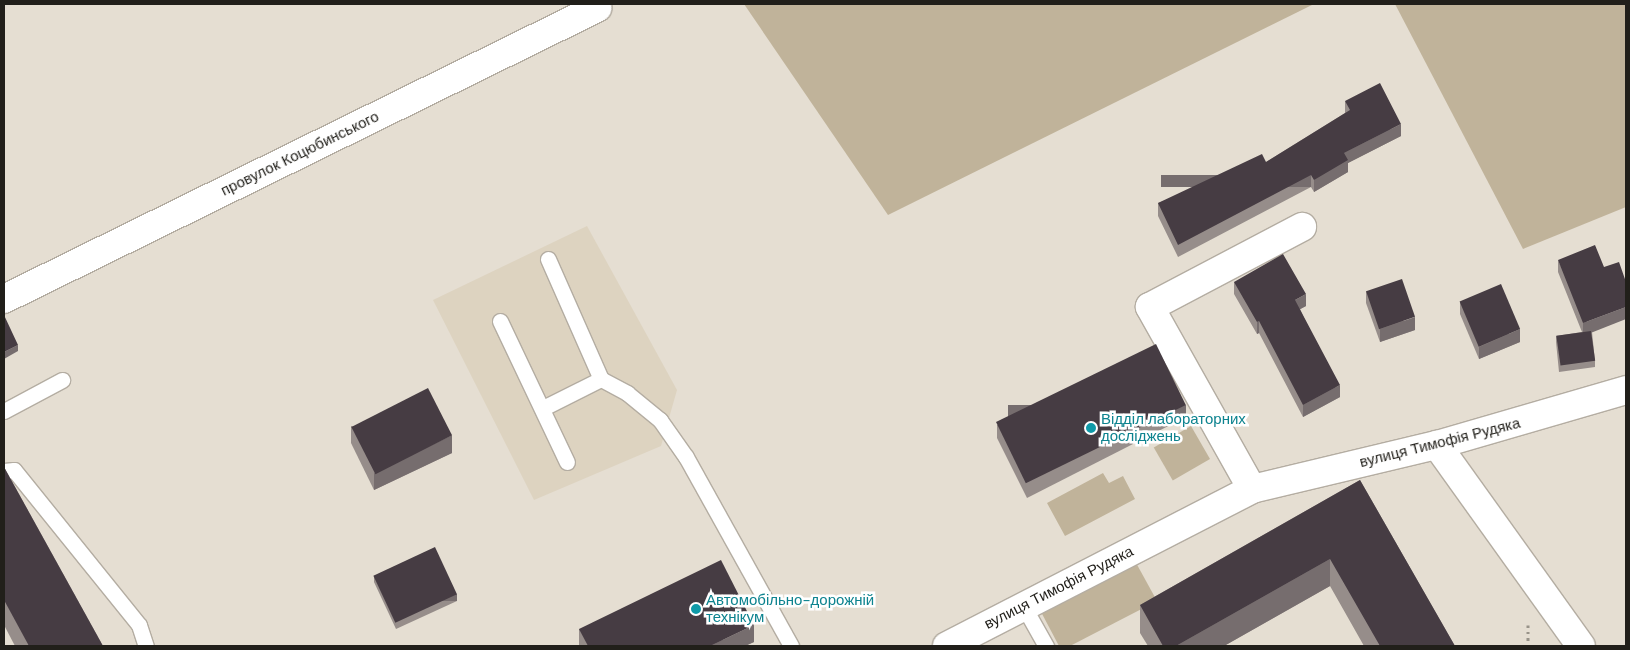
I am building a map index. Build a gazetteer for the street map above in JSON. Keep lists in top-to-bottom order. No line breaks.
{"streets":{"street":["провулок Коцюбинського","вулиця Тимофія Рудяка"]},"places":["Відділ лабораторних досліджень","Автомобільно-дорожній технікум"]}
